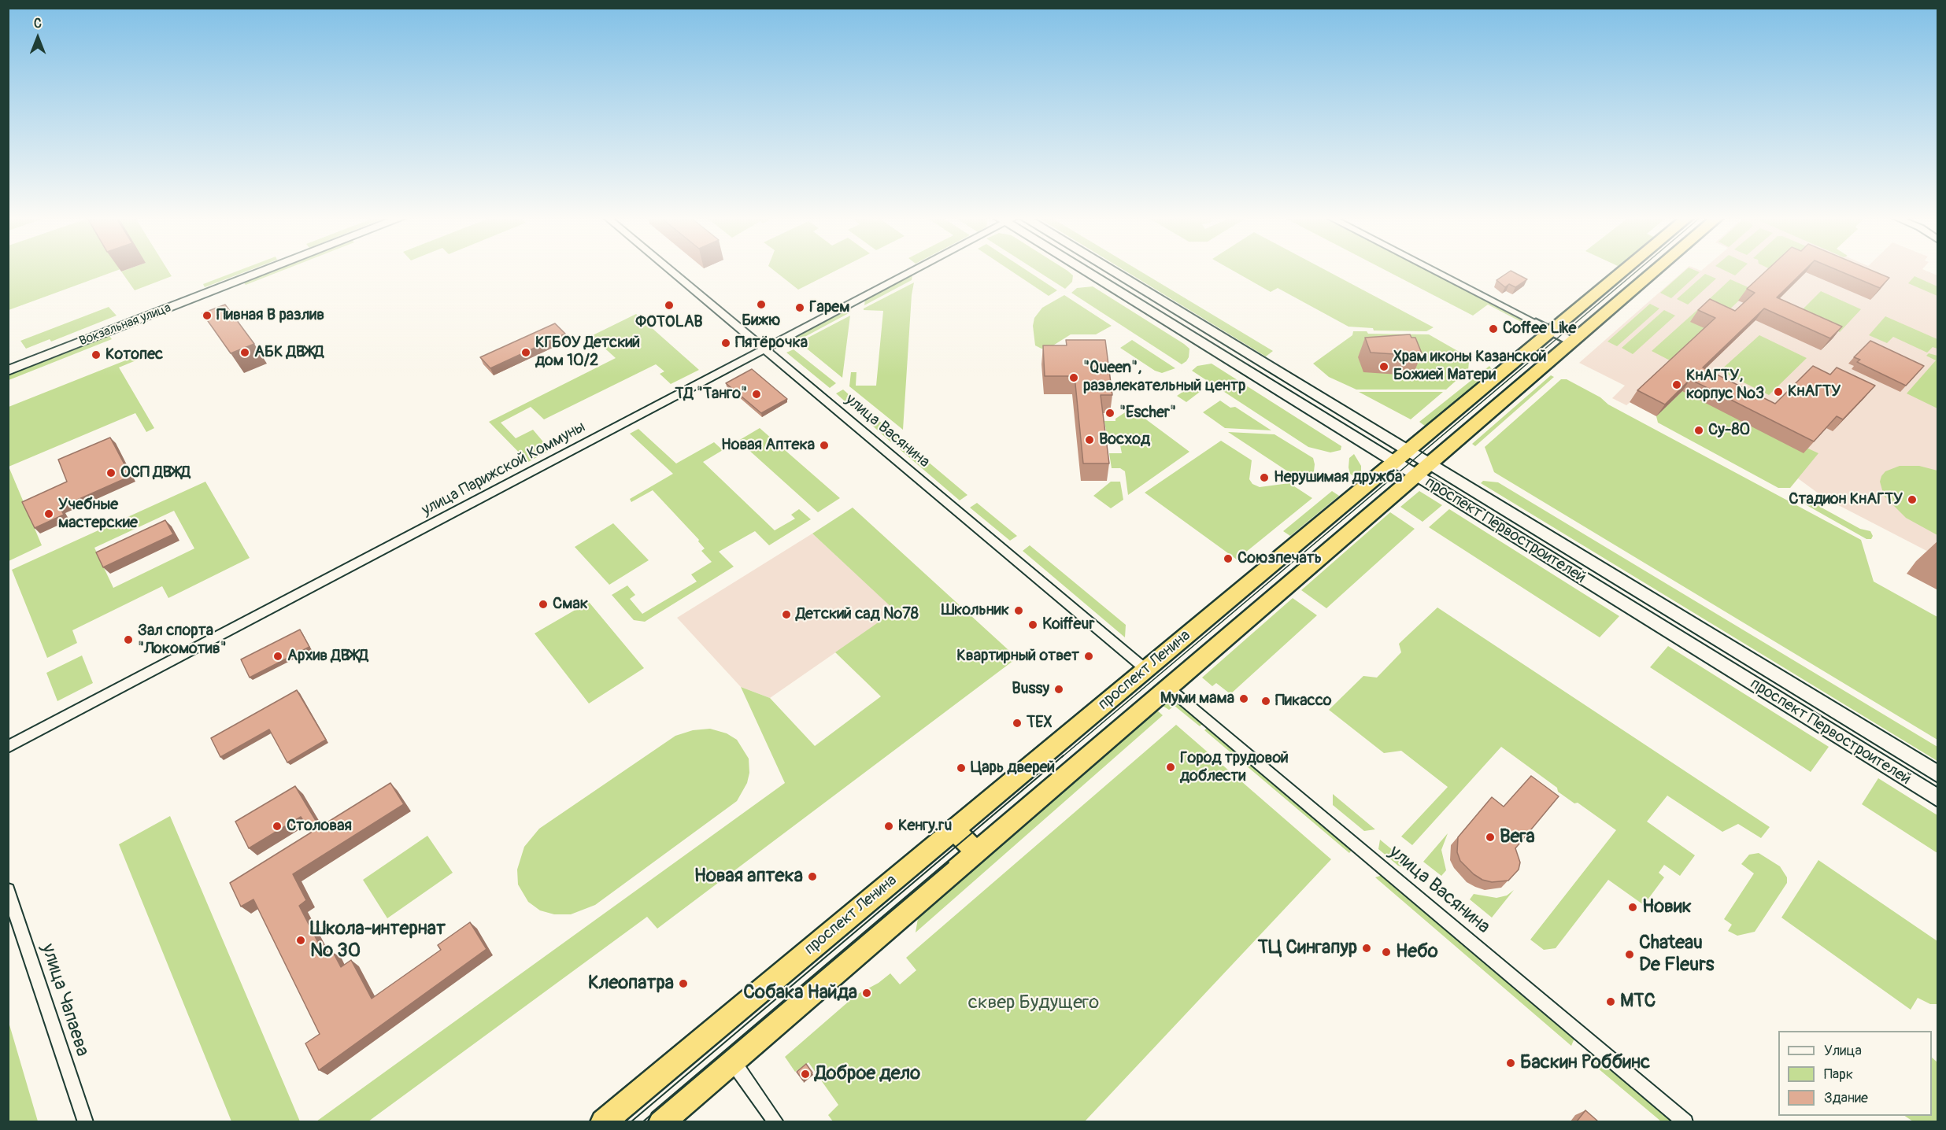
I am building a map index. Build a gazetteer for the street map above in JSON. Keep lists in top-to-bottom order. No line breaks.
{"streets":{"highway":["проспект Ленина"],"main road":["Вокзальная улица","проспект Первостроителей"],"street":["улица Васянина","улица Парижской Коммуны","улица Чапаева"]},"crossings":[["улица Васянина","улица Парижской Коммуны"],["улица Васянина","проспект Ленина"],["проспект Первостроителей","проспект Ленина"]],"parks":["сквер Будущего"],"places":["Бижю","ФОТОLAB","Гарем","Пивная В разлив","Coffee Like","Пятёрочка","АБК ДВЖД","КГБОУ Детский дом 10/2","Котопес","Храм иконы Казанской Божией Матери","\"Queen\", развлекательный центр","КнАГТУ, корпус №3","КнАГТУ","ТД \"Танго\"","\"Escher\"","Су-80","Восход","Новая Аптека","ОСП ДВЖД","Нерушимая дружба","Стадион КнАГТУ","Учебные мастерские","Союзпечать","Смак","Школьник","Детский сад №78","Koiffeur","Зал спорта \"Локомотив\"","Архив ДВЖД","Квартирный ответ","Bussy","Муми мама","Пикассо","TEX","Город трудовой доблести","Царь дверей","Столовая","Кенгу.ru","Вега","Новая аптека","Новик","Школа-интернат № 30","ТЦ Сингапур","Небо","Chateau De Fleurs","Клеопатра","Собака Найда","МТС","Баскин Роббинс","Доброе дело"],"legend":["Улица","Парк","Здание"],"north":"top"}
